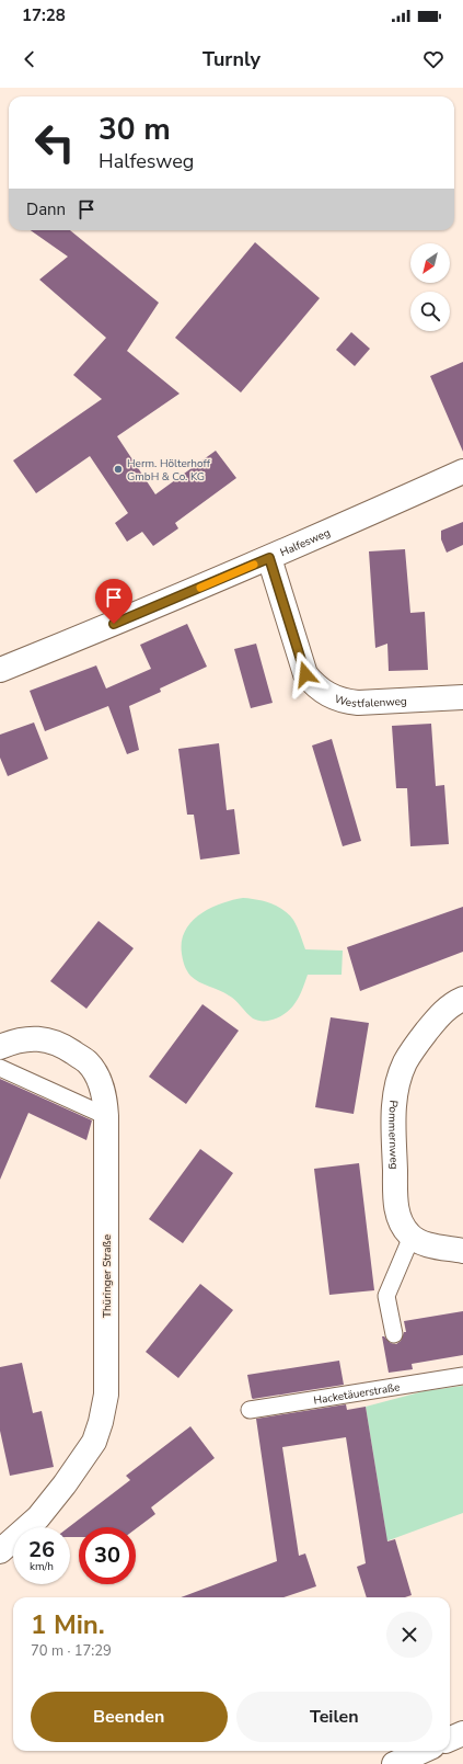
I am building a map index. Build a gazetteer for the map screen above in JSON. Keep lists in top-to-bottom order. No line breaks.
{"streets":{"street":["Halfesweg","Westfalenweg","Pommernweg","Thüringer Straße"],"lane":["Hacketäuerstraße"]},"crossings":[["Halfesweg","Westfalenweg"]],"places":["Herm. Hölterhoff GmbH & Co. KG"],"north":"bottom left","page":{"status":"17:28","header":"Turnly","turn":["30 m","Halfesweg"],"then":"Dann","speed":"26 km/h","limit":"30","heading":["1 Min.","70 m · 17:29"],"buttons":["Beenden","Teilen"]}}
